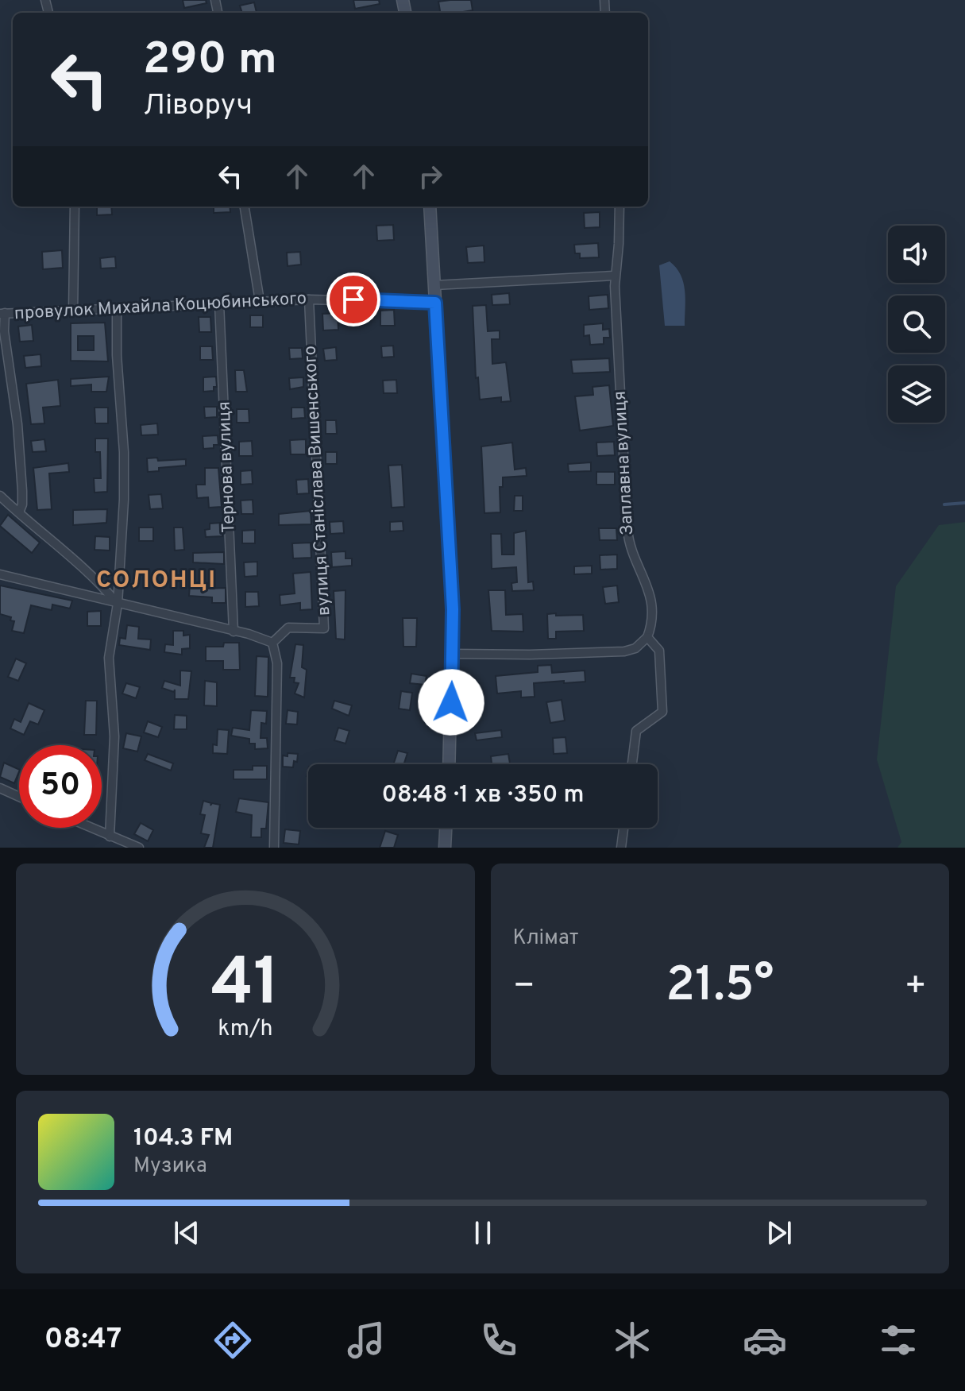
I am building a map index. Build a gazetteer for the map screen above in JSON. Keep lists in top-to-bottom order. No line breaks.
{"streets":{"street":["провулок Михайла Коцюбинського","Заплавна вулиця","Тернова вулиця","вулиця Станіслава Вишенського"]},"crossings":[["провулок Михайла Коцюбинського","Тернова вулиця"],["провулок Михайла Коцюбинського","вулиця Станіслава Вишенського"]],"districts":["СОЛОНЦІ"],"page":{"turn":["290 m","Ліворуч"],"limit":"50","trip":"08:48 · 1 хв · 350 m","tile":"Клімат","heat":["−","21.5°","+"],"song":["104.3 FM","Музика"],"tabs":"08:47","gauge":["41","km/h"]}}
